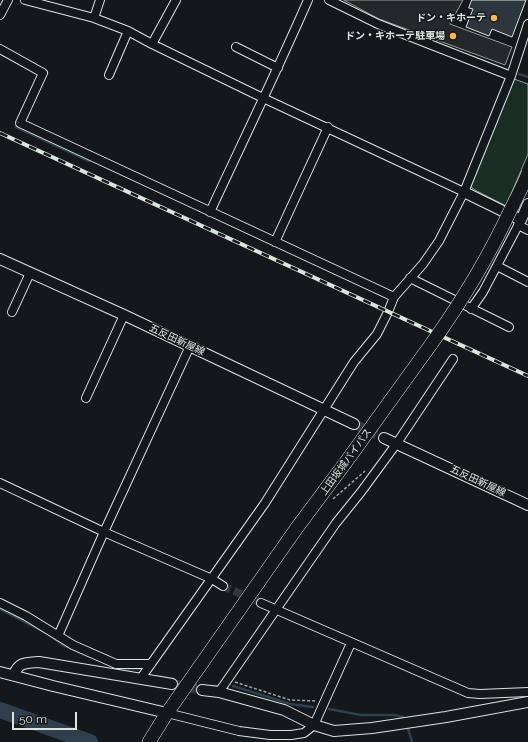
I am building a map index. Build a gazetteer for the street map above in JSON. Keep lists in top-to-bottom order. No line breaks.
{"streets":{"highway":["上田坂城バイパス"],"street":["五反田新屋線"]},"places":["ドン・キホーテ","ドン・キホーテ駐車場"],"scale_bar":"50 m"}
